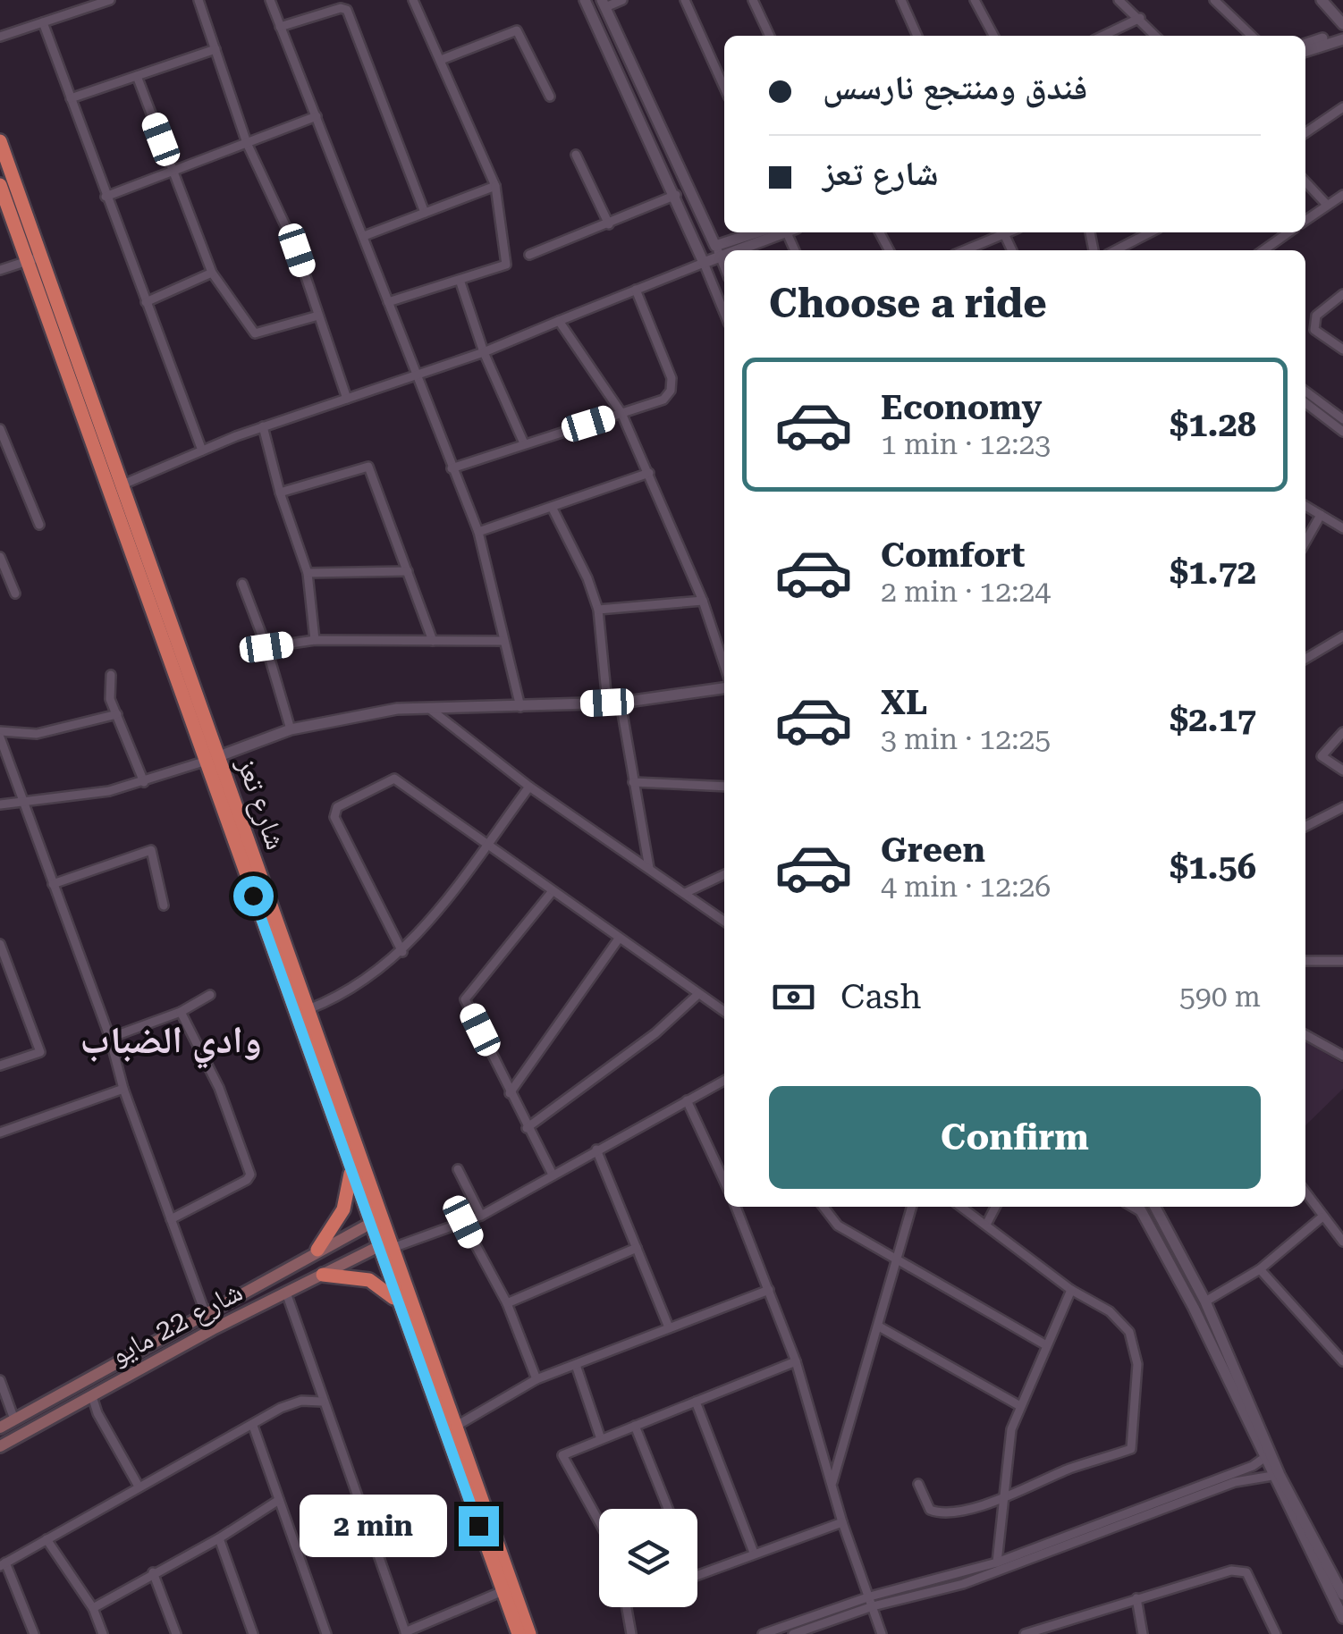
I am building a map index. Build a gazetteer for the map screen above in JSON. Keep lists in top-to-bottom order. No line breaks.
{"streets":{"highway":["شارع تعز"],"main road":["شارع 22 مايو"]},"crossings":[["شارع تعز","شارع 22 مايو"]],"districts":["وادي الضباب"],"page":{"banner":["فندق ومنتجع نارسس","شارع تعز"],"heading":"Choose a ride","list":[{"name":"Economy","note":"1 min · 12:23","value":"$1.28"},{"name":"Comfort","note":"2 min · 12:24","value":"$1.72"},{"name":"XL","note":"3 min · 12:25","value":"$2.17"},{"name":"Green","note":"4 min · 12:26","value":"$1.56"}],"pay":["Cash","590 m"],"buttons":"Confirm","bubble":"2 min"}}
